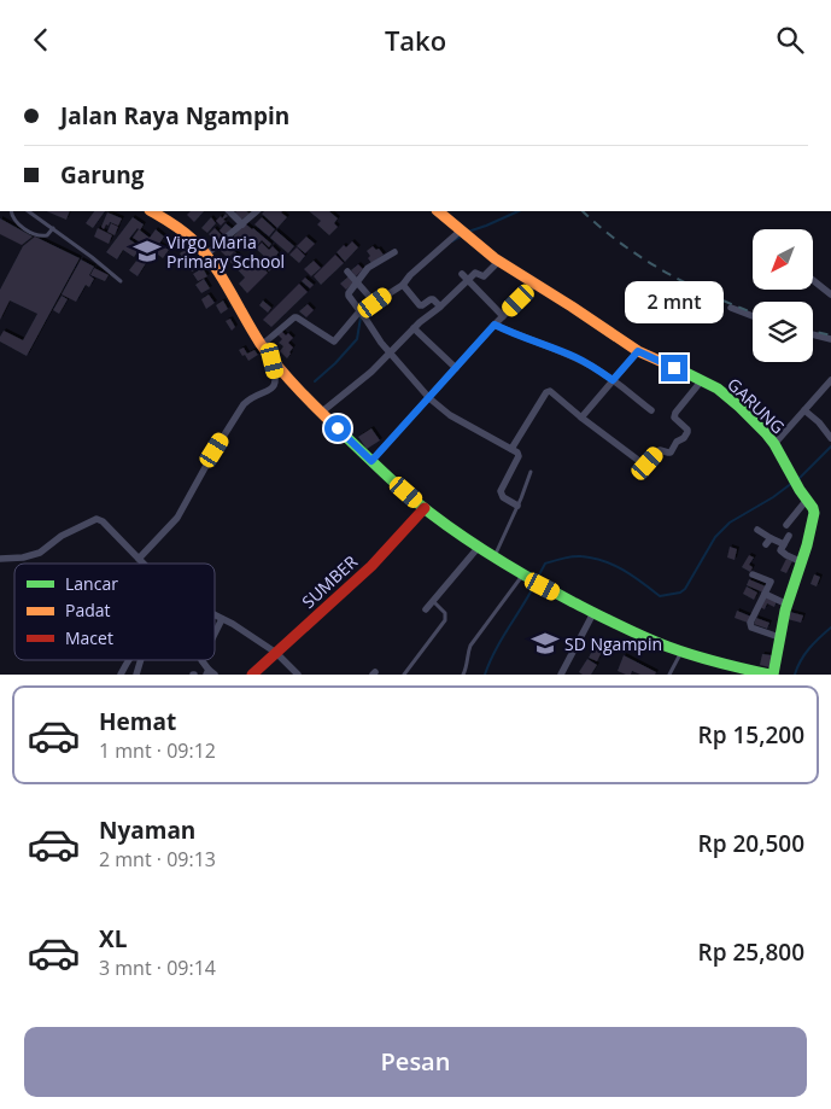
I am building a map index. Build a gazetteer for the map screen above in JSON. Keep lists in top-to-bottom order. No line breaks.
{"streets":{"street":["GARUNG","SUMBER"]},"places":{"school or university":["Virgo Maria Primary School","SD Ngampin"]},"legend":["Lancar","Padat","Macet"],"north":"bottom left","page":{"header":"Tako","banner":["Jalan Raya Ngampin","Garung"],"bubble":"2 mnt","list":[{"name":"Hemat","note":"1 mnt · 09:12","value":"Rp 15,200"},{"name":"Nyaman","note":"2 mnt · 09:13","value":"Rp 20,500"},{"name":"XL","note":"3 mnt · 09:14","value":"Rp 25,800"}],"buttons":"Pesan"}}
